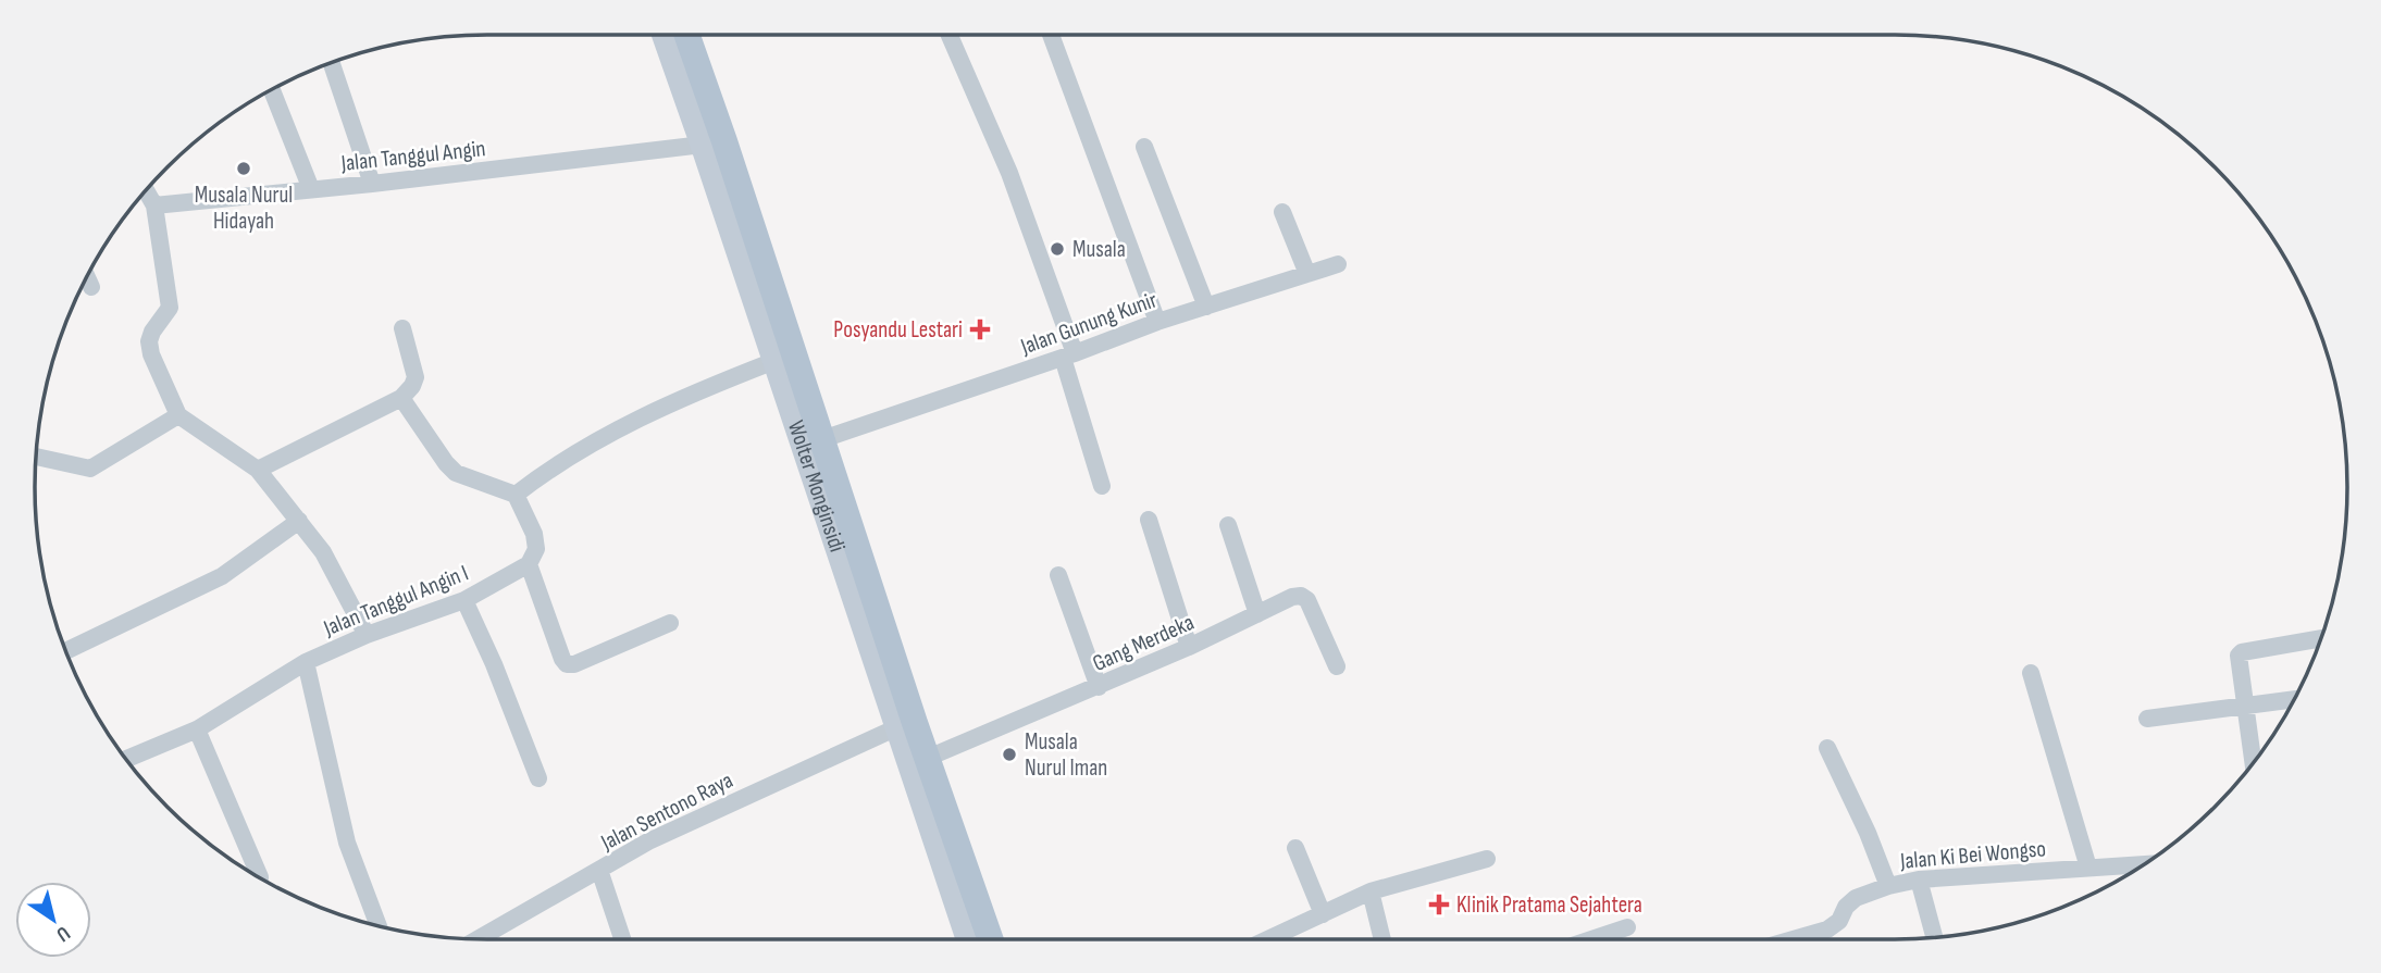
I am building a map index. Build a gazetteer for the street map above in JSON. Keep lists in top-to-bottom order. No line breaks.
{"streets":{"main road":["Wolter Monginsidi"],"street":["Jalan Tanggul Angin","Jalan Gunung Kunir","Jalan Tanggul Angin I","Gang Merdeka","Jalan Sentono Raya","Jalan Ki Bei Wongso"]},"crossings":[["Jalan Tanggul Angin","Wolter Monginsidi"],["Jalan Gunung Kunir","Wolter Monginsidi"],["Wolter Monginsidi","Gang Merdeka"],["Wolter Monginsidi","Jalan Sentono Raya"]],"places":{"other":["Musala Nurul Hidayah","Musala","Musala Nurul Iman"],"health":["Posyandu Lestari","Klinik Pratama Sejahtera"]},"north":"bottom right"}
